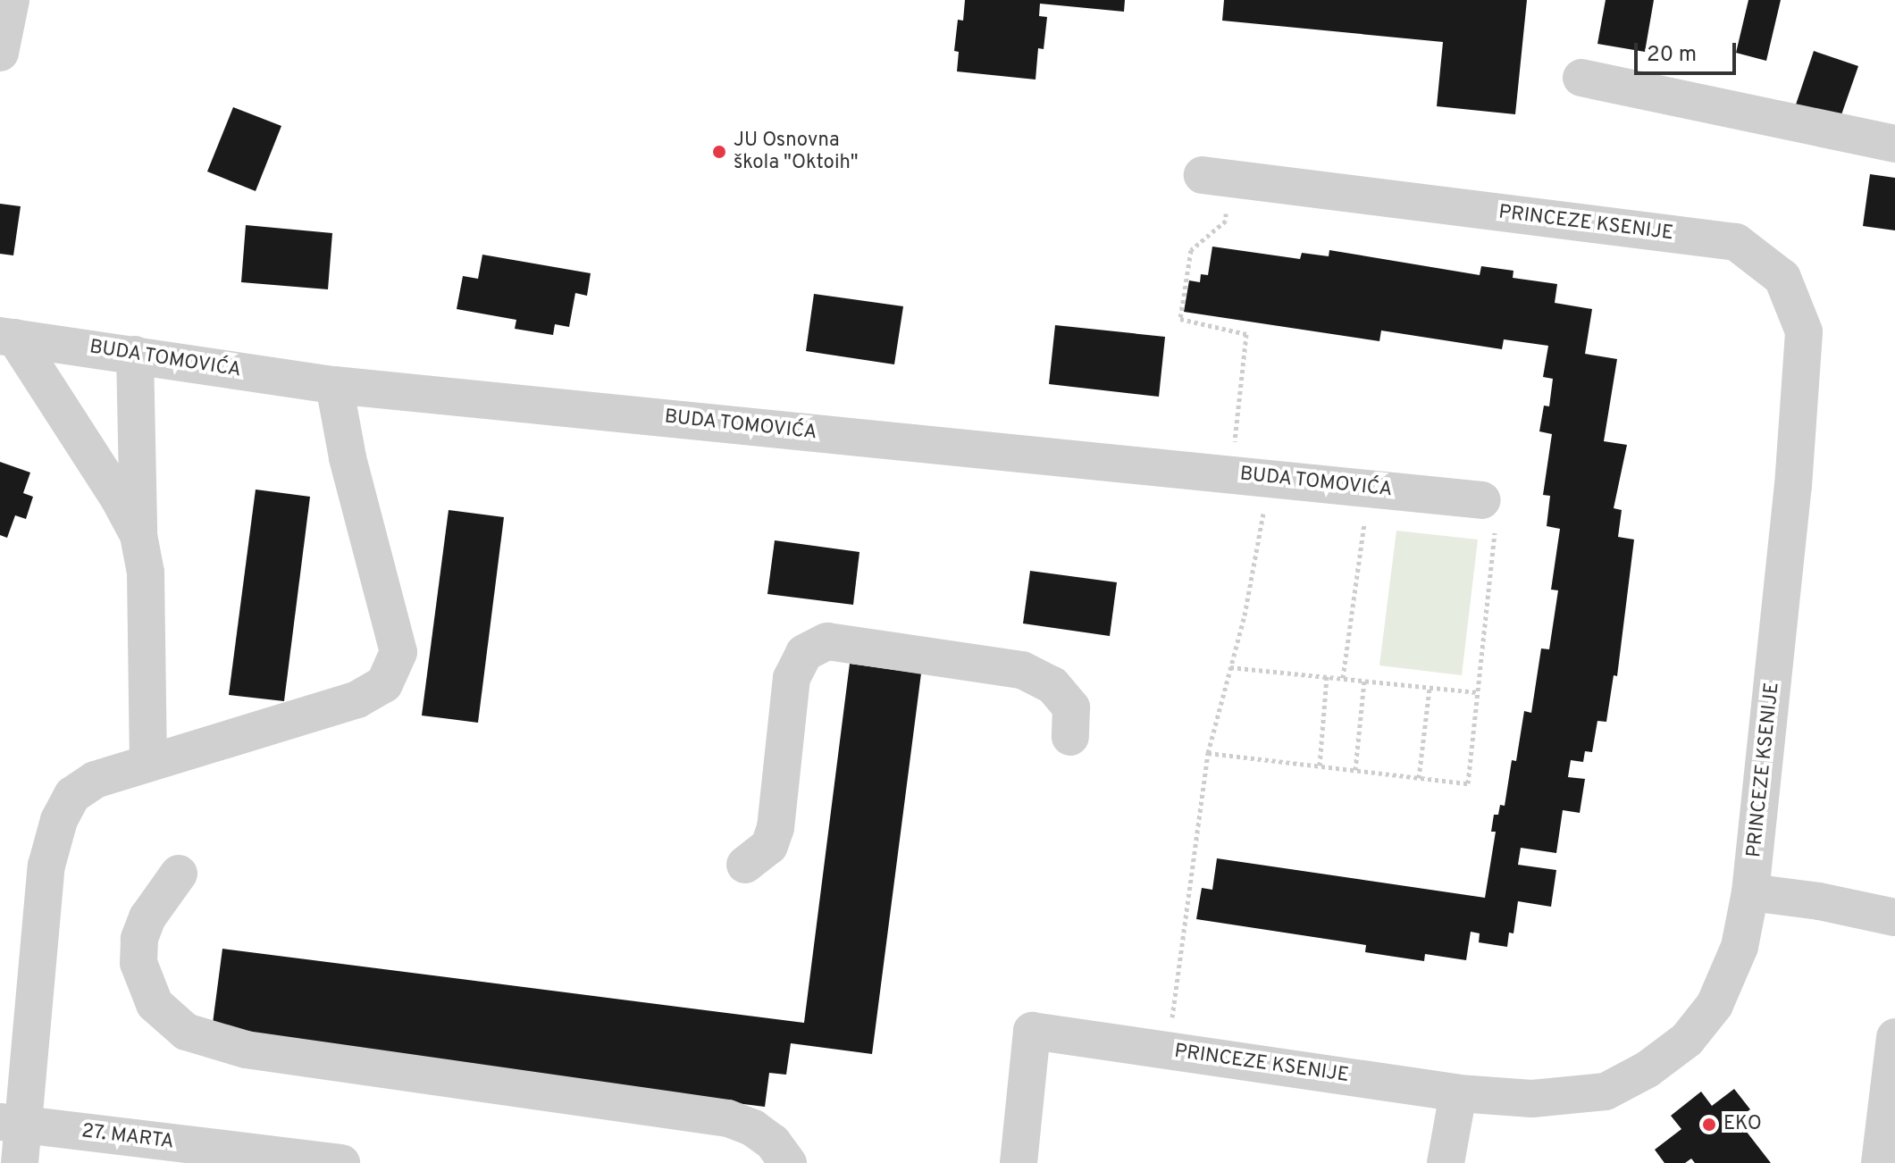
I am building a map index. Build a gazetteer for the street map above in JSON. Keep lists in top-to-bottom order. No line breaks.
{"streets":{"street":["PRINCEZE KSENIJE","BUDA TOMOVIĆA","27. MARTA"]},"places":["JU Osnovna škola \"Oktoih\"","EKO"],"scale_bar":"20 m"}
